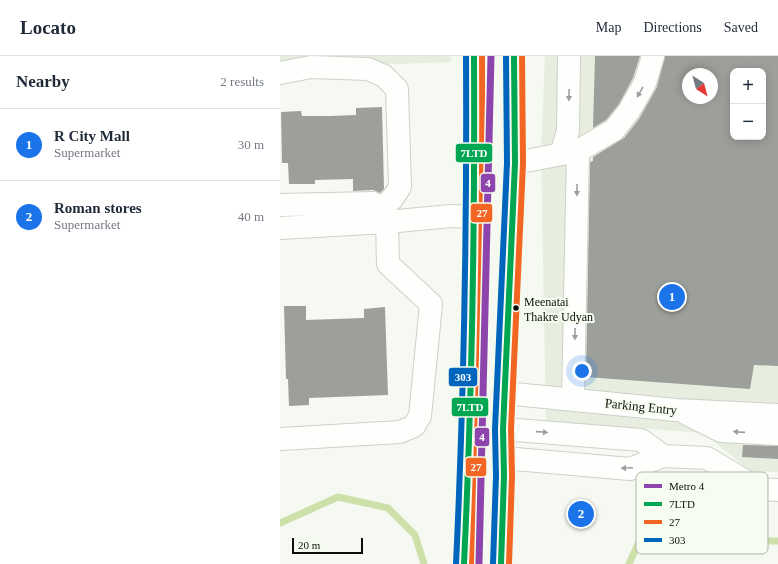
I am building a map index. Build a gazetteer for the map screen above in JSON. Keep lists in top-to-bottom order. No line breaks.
{"streets":{"main road":["Parking Entry"]},"places":["Meenatai Thakre Udyan"],"lines":["metro line 4","transit line 7LTD","transit line 27","transit line 303"],"legend":["Metro 4","7LTD","27","303"],"scale_bar":"20 m","north":"bottom right","page":{"header":"Locato","nav":["Map","Directions","Saved"],"heading":["Nearby","2 results"],"map_buttons":["+","−"],"list":[{"mark":"1","name":"R City Mall","note":"Supermarket","value":"30 m"},{"mark":"2","name":"Roman stores","note":"Supermarket","value":"40 m"}],"pins":["1","2"],"scale":"20 m"}}
